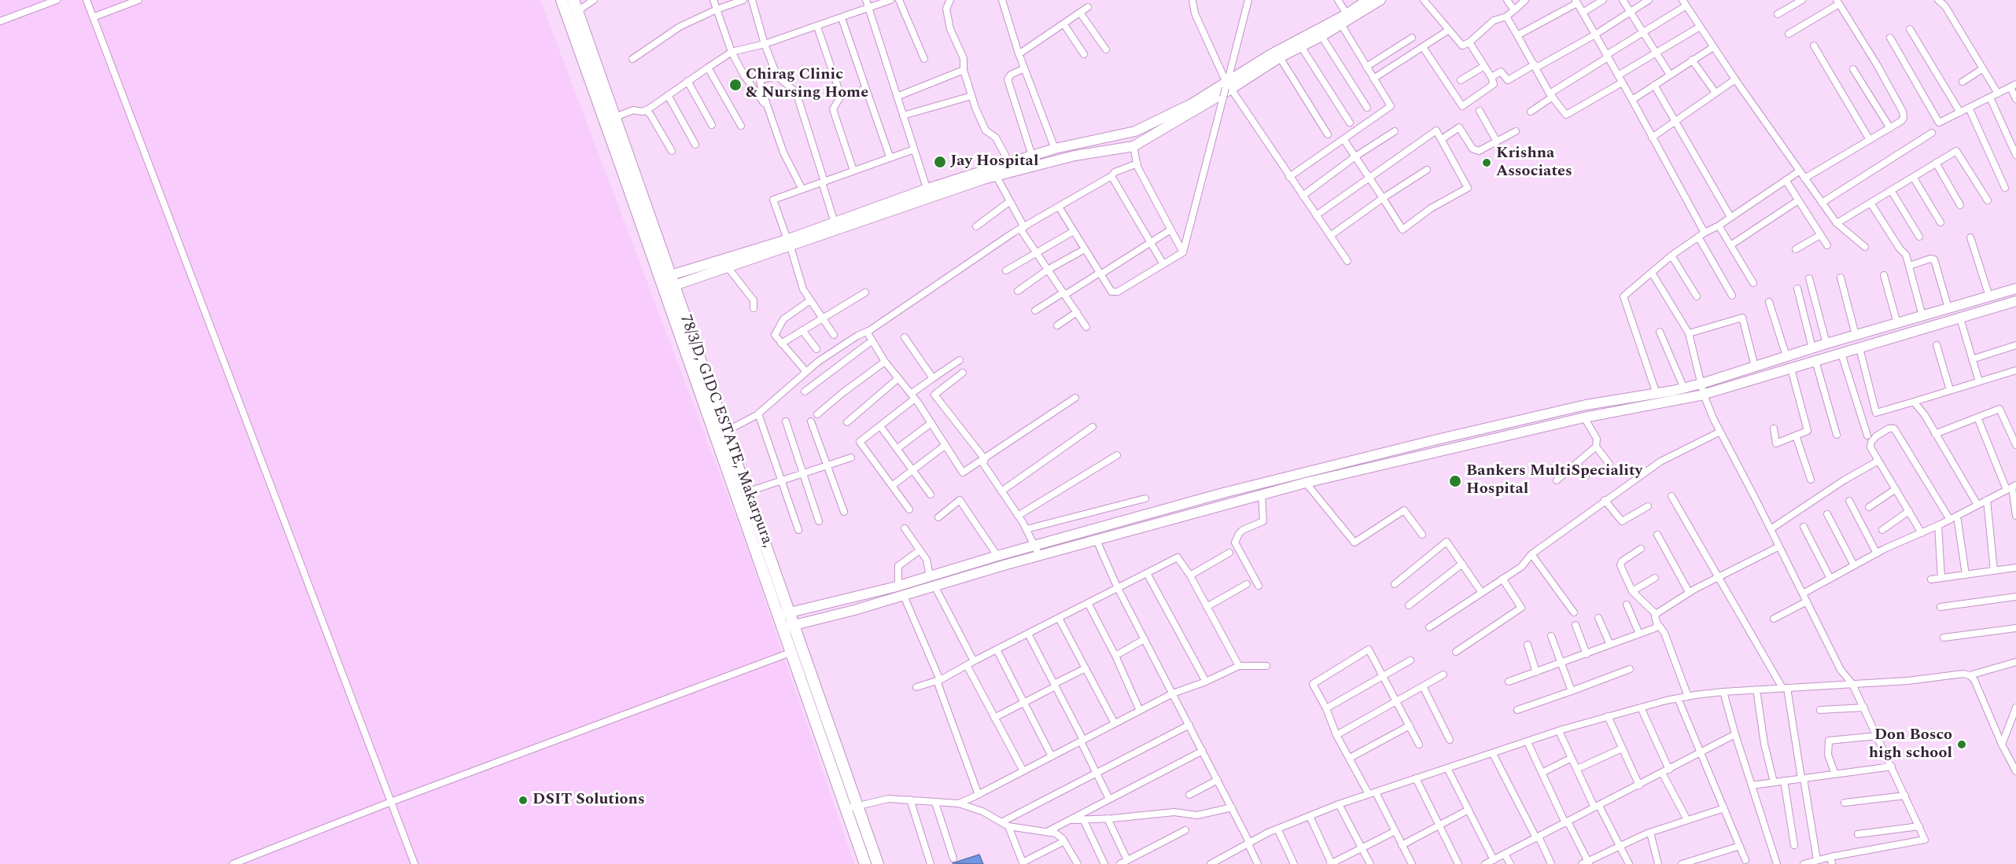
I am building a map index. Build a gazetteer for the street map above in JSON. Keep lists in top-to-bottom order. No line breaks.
{"streets":{"main road":["78/3/D, GIDC ESTATE, Makarpura,"]},"places":["Chirag Clinic & Nursing Home","Jay Hospital","Krishna Associates","Bankers MultiSpeciality Hospital","Don Bosco high school","DSIT Solutions"]}
